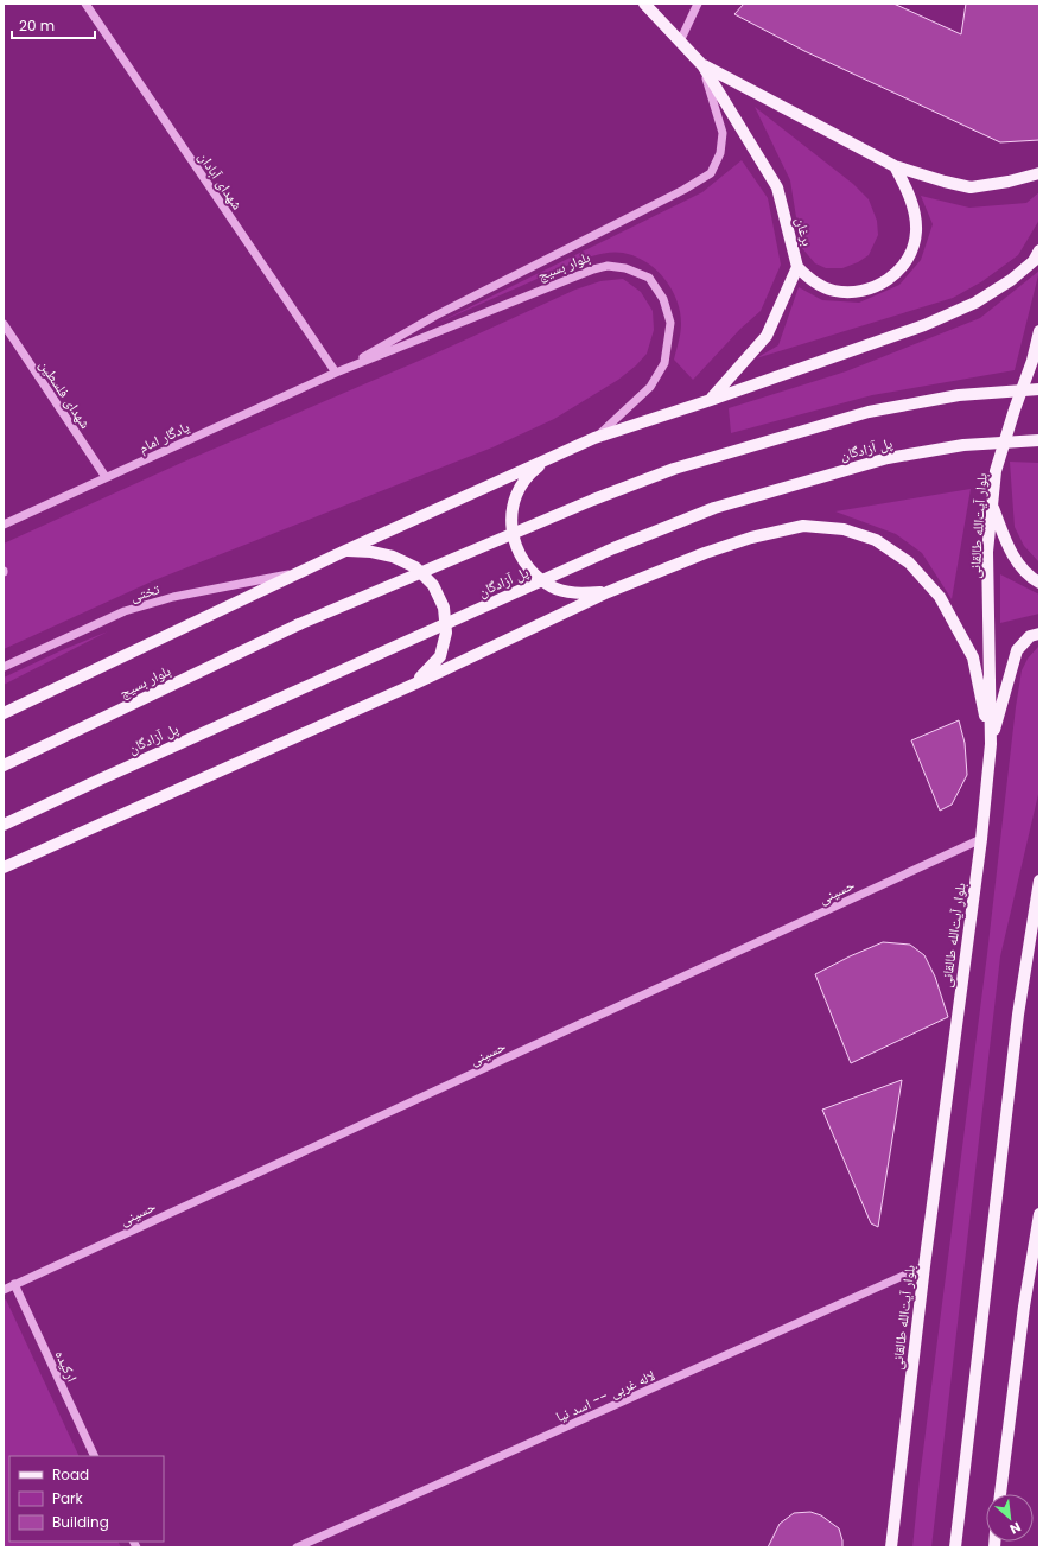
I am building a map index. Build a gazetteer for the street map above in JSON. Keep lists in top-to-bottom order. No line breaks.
{"streets":{"main road":["برغان","بلوار بسیج","پل آزادگان","بلوار آیت‌الله طالقانی"],"street":["شهدای آبادان","شهدای فلسطین","یادگار امام","تختی","حسینی","ارکیده","لاله غربی -- اسد نیا"]},"crossings":[["شهدای آبادان","بلوار بسیج"],["شهدای آبادان","یادگار امام"],["بلوار بسیج","یادگار امام"],["شهدای فلسطین","یادگار امام"],["بلوار آیت‌الله طالقانی","حسینی"],["بلوار آیت‌الله طالقانی","لاله غربی -- اسد نیا"],["حسینی","ارکیده"]],"legend":["Road","Park","Building"],"scale_bar":"20 m","north":"bottom right"}
